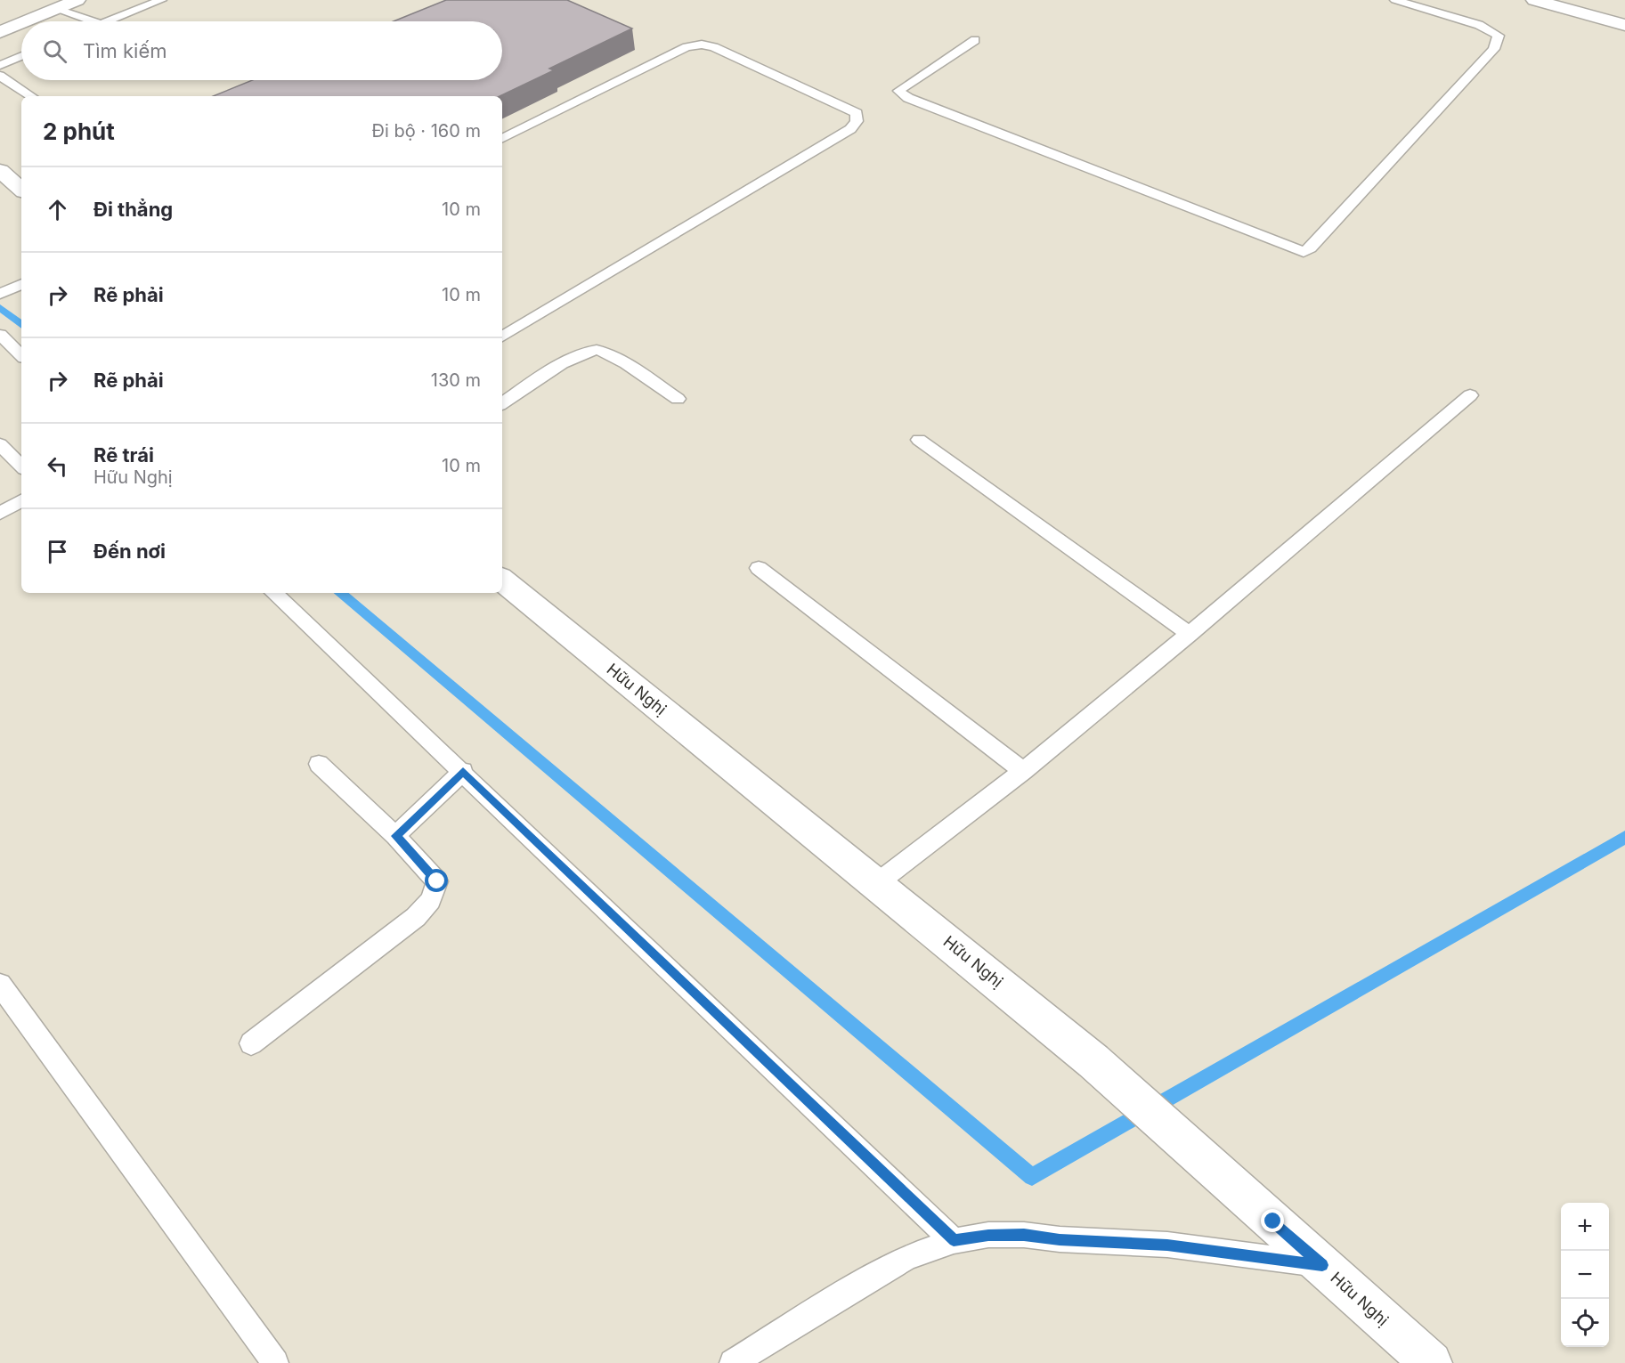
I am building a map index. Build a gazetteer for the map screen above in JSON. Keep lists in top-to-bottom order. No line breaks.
{"streets":{"street":["Hữu Nghị"]},"page":{"search":"Tìm kiếm","heading":["2 phút","Đi bộ · 160 m"],"list":[["Đi thẳng","10 m"],["Rẽ phải","10 m"],["Rẽ phải","130 m"],["Rẽ trái","Hữu Nghị","10 m"],"Đến nơi"],"map_buttons":["+","−"]}}
